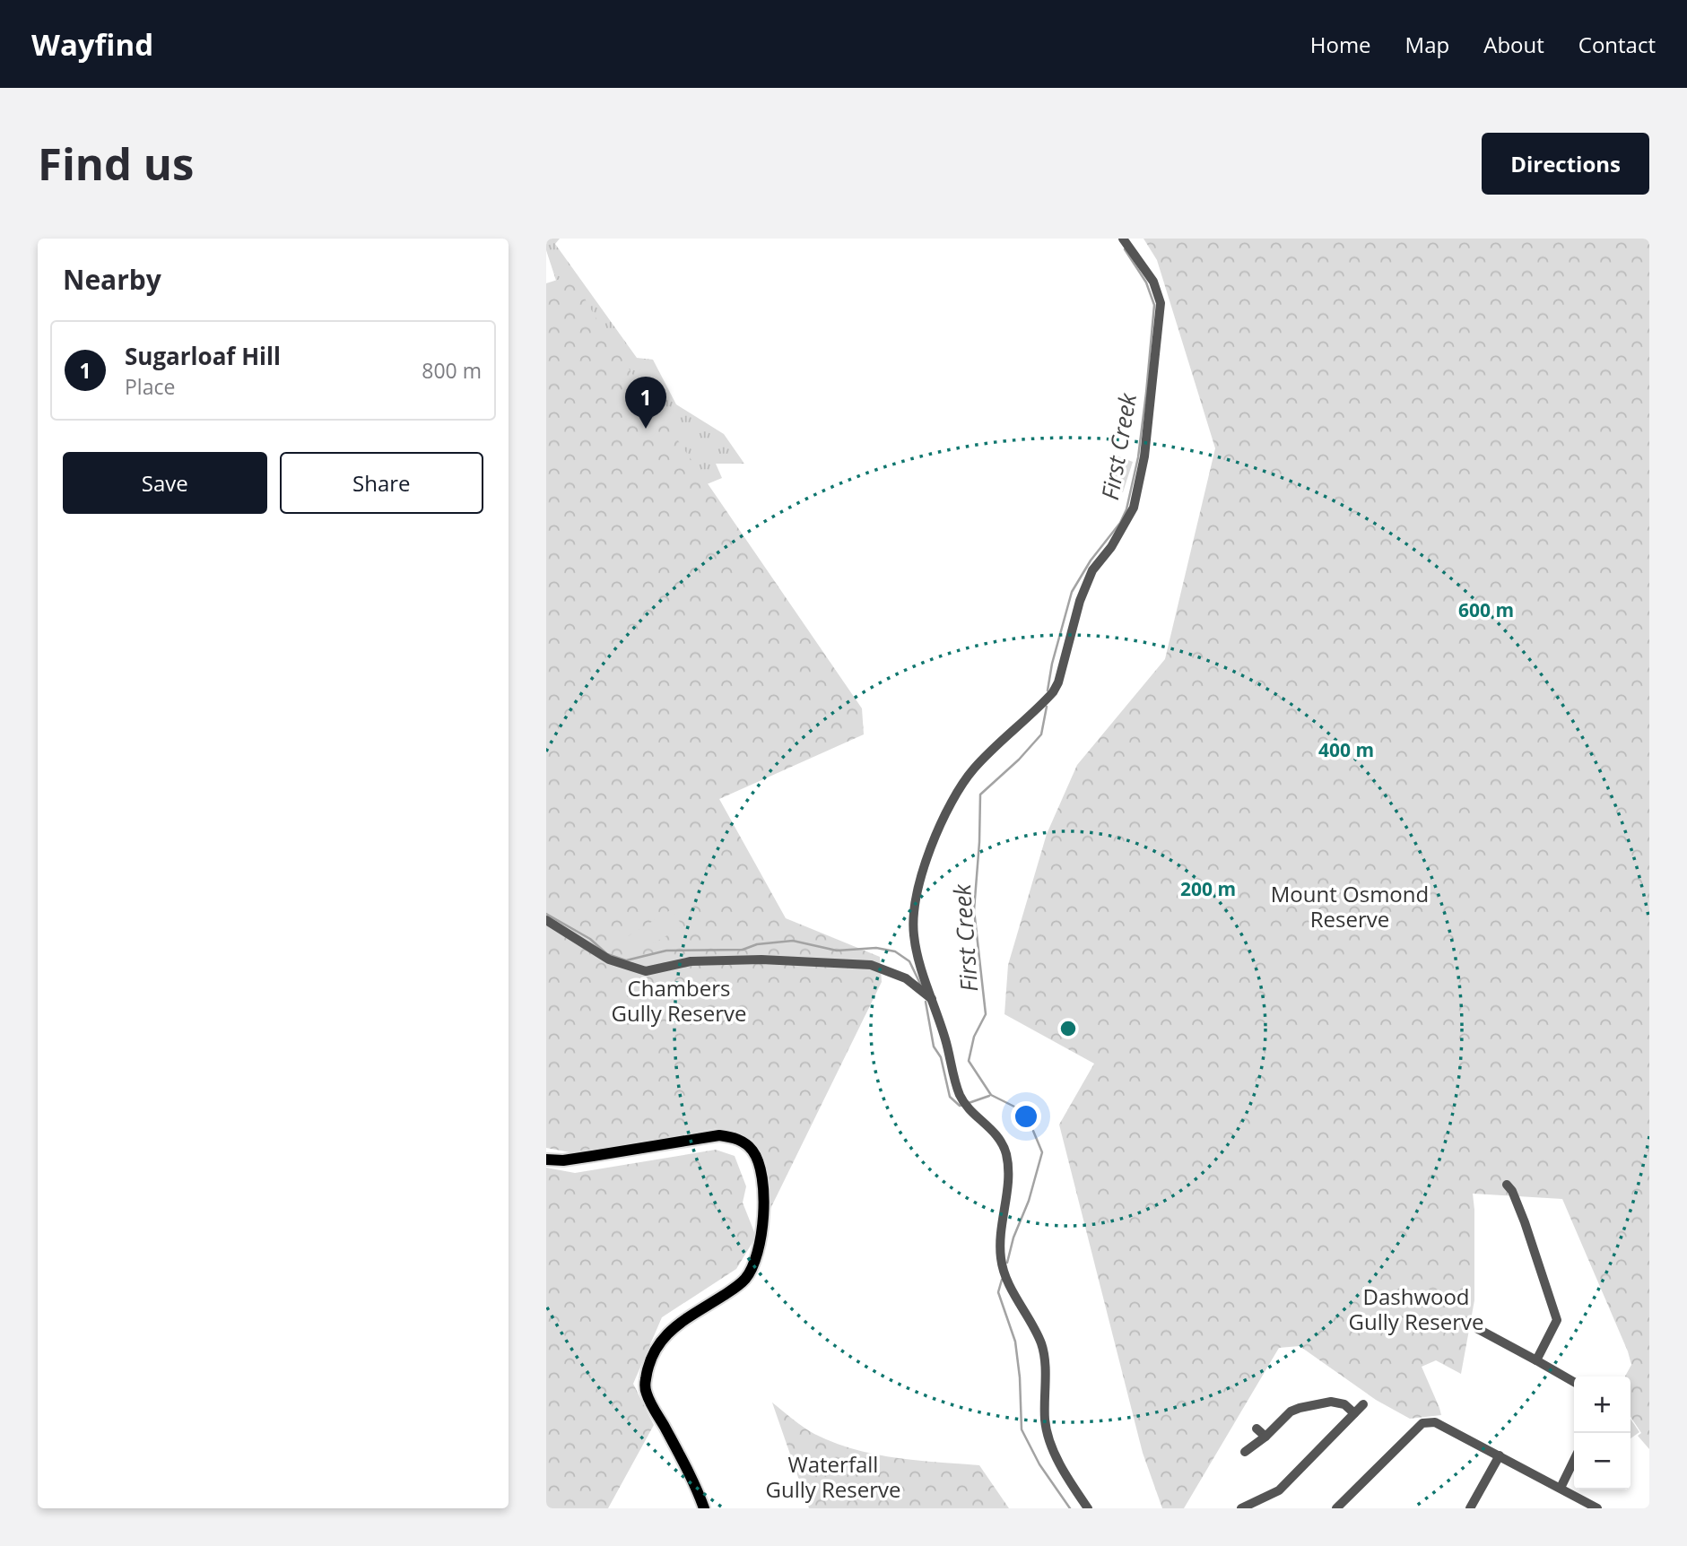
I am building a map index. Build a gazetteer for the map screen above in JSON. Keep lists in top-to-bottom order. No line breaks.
{"water":["First Creek"],"parks":["Mount Osmond Reserve","Chambers Gully Reserve","Dashwood Gully Reserve","Waterfall Gully Reserve"],"page":{"header":"Wayfind","nav":["Home","Map","About","Contact"],"buttons":["Directions",["Save","Share"]],"title":"Find us","heading":"Nearby","list":[{"mark":"1","name":"Sugarloaf Hill","note":"Place","value":"800 m"}],"pins":"1","map_buttons":["+","−"]},"rings":["600 m","400 m","200 m"]}
